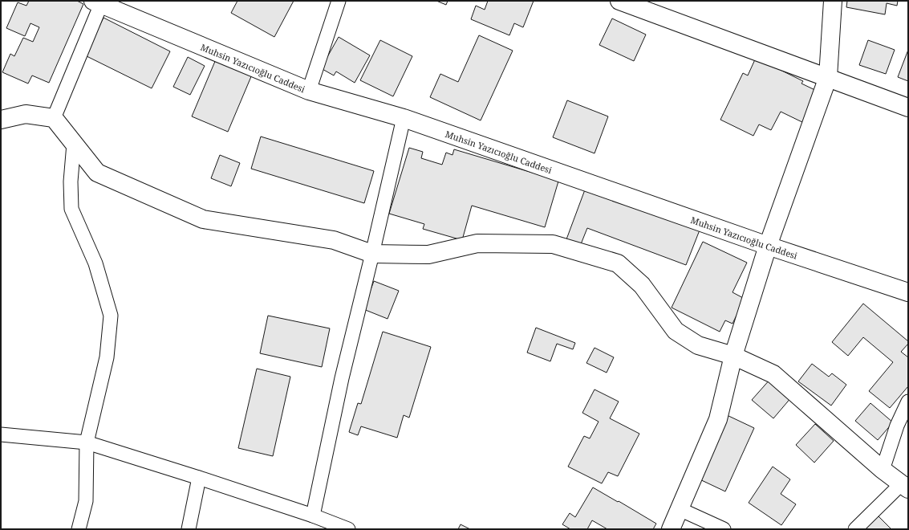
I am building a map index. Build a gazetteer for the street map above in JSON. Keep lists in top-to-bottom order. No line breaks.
{"streets":{"street":["Muhsin Yazıcıoğlu Caddesi"]}}
